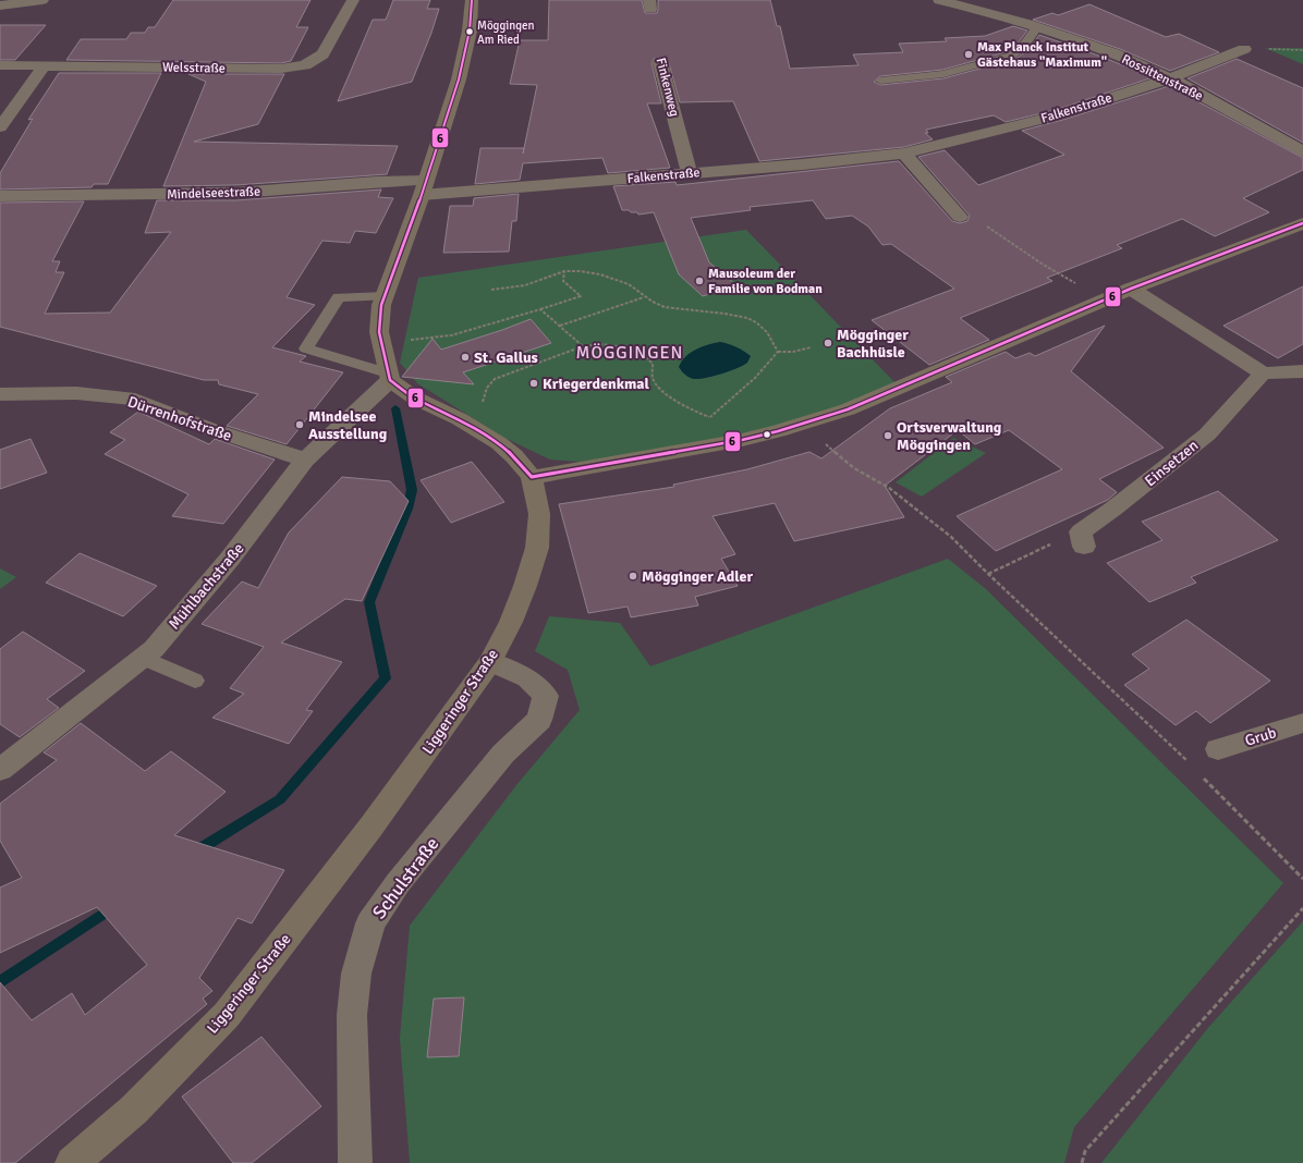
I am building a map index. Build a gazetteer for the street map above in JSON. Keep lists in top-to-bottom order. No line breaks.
{"streets":{"street":["Welsstraße","Rossittenstraße","Finkenweg","Falkenstraße","Mindelseestraße","Dürrenhofstraße","Einsetzen","Mühlbachstraße","Liggeringer Straße","Grub","Schulstraße"]},"crossings":[["Rossittenstraße","Falkenstraße"],["Finkenweg","Falkenstraße"],["Falkenstraße","Mindelseestraße"],["Dürrenhofstraße","Mühlbachstraße"],["Mühlbachstraße","Liggeringer Straße"],["Liggeringer Straße","Schulstraße"]],"districts":["MÖGGINGEN"],"places":["Möggingen Am Ried","Max Planck Institut Gästehaus \"Maximum\"","Mausoleum der Familie von Bodman","Mögginger Bachhüsle","St. Gallus","Kriegerdenkmal","Mindelsee Ausstellung","Ortsverwaltung Möggingen","Mögginger Adler"],"lines":["transit line 6"]}
